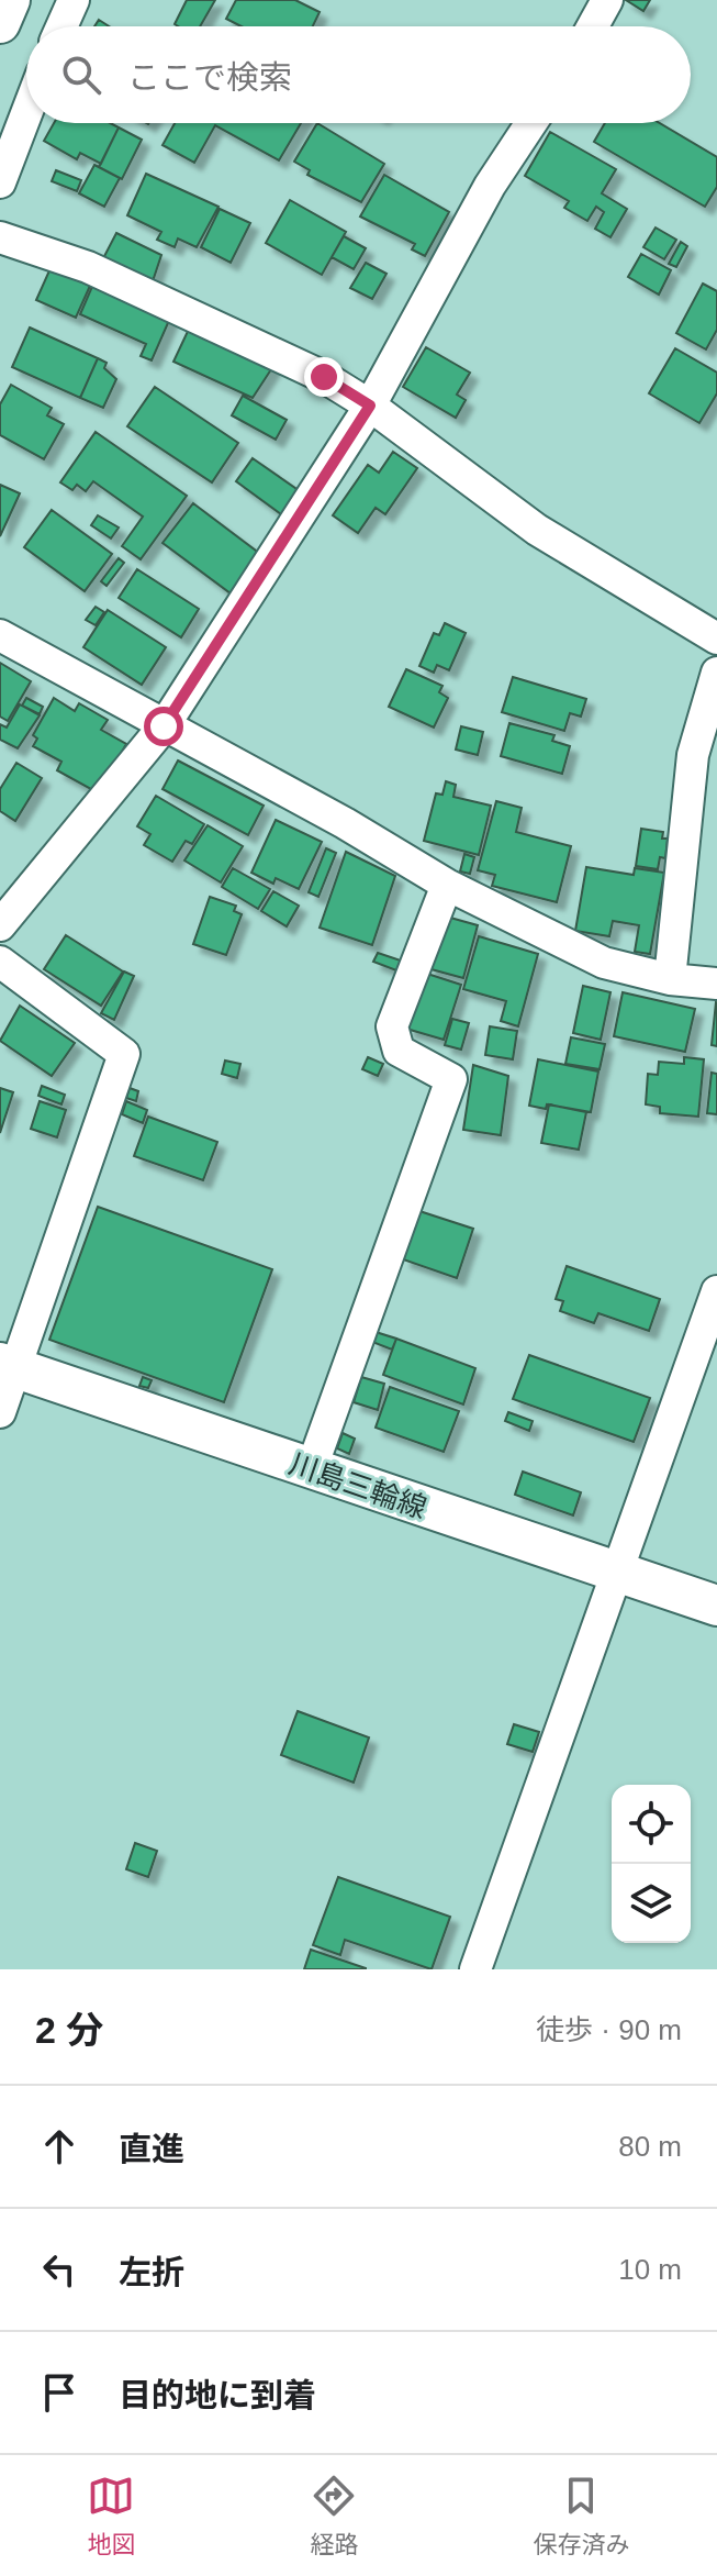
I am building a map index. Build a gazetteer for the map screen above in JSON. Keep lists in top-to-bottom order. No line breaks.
{"streets":{"main road":["川島三輪線"]},"page":{"search":"ここで検索","heading":["2 分","徒歩 · 90 m"],"list":[["直進","80 m"],["左折","10 m"],"目的地に到着"],"nav":["地図","経路","保存済み"]}}
